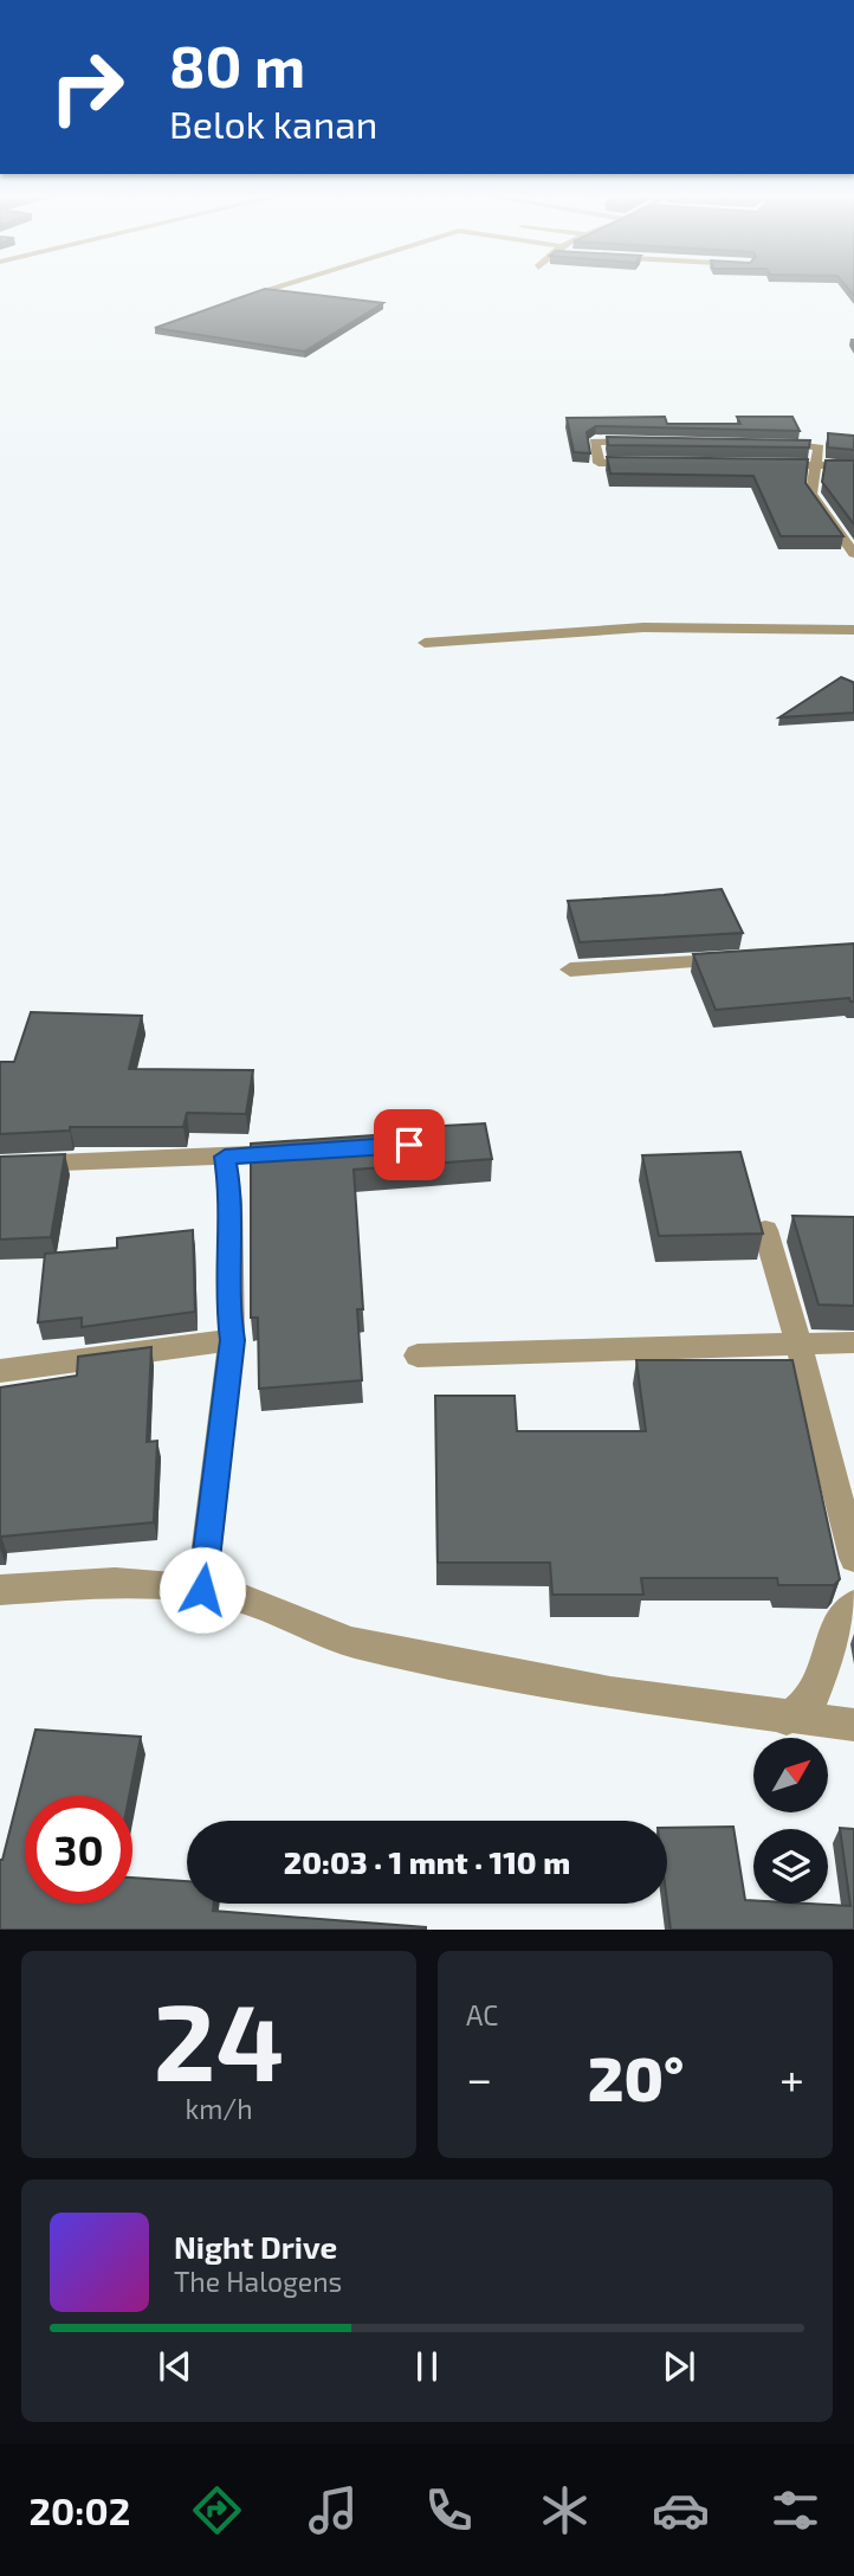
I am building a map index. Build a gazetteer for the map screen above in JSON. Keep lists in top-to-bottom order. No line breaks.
{"north":"top right","page":{"turn":["80 m","Belok kanan"],"limit":"30","trip":"20:03 · 1 mnt · 110 m","tile":[["24","km/h"],"AC"],"heat":["−","20°","+"],"song":["Night Drive","The Halogens"],"tabs":"20:02"}}
